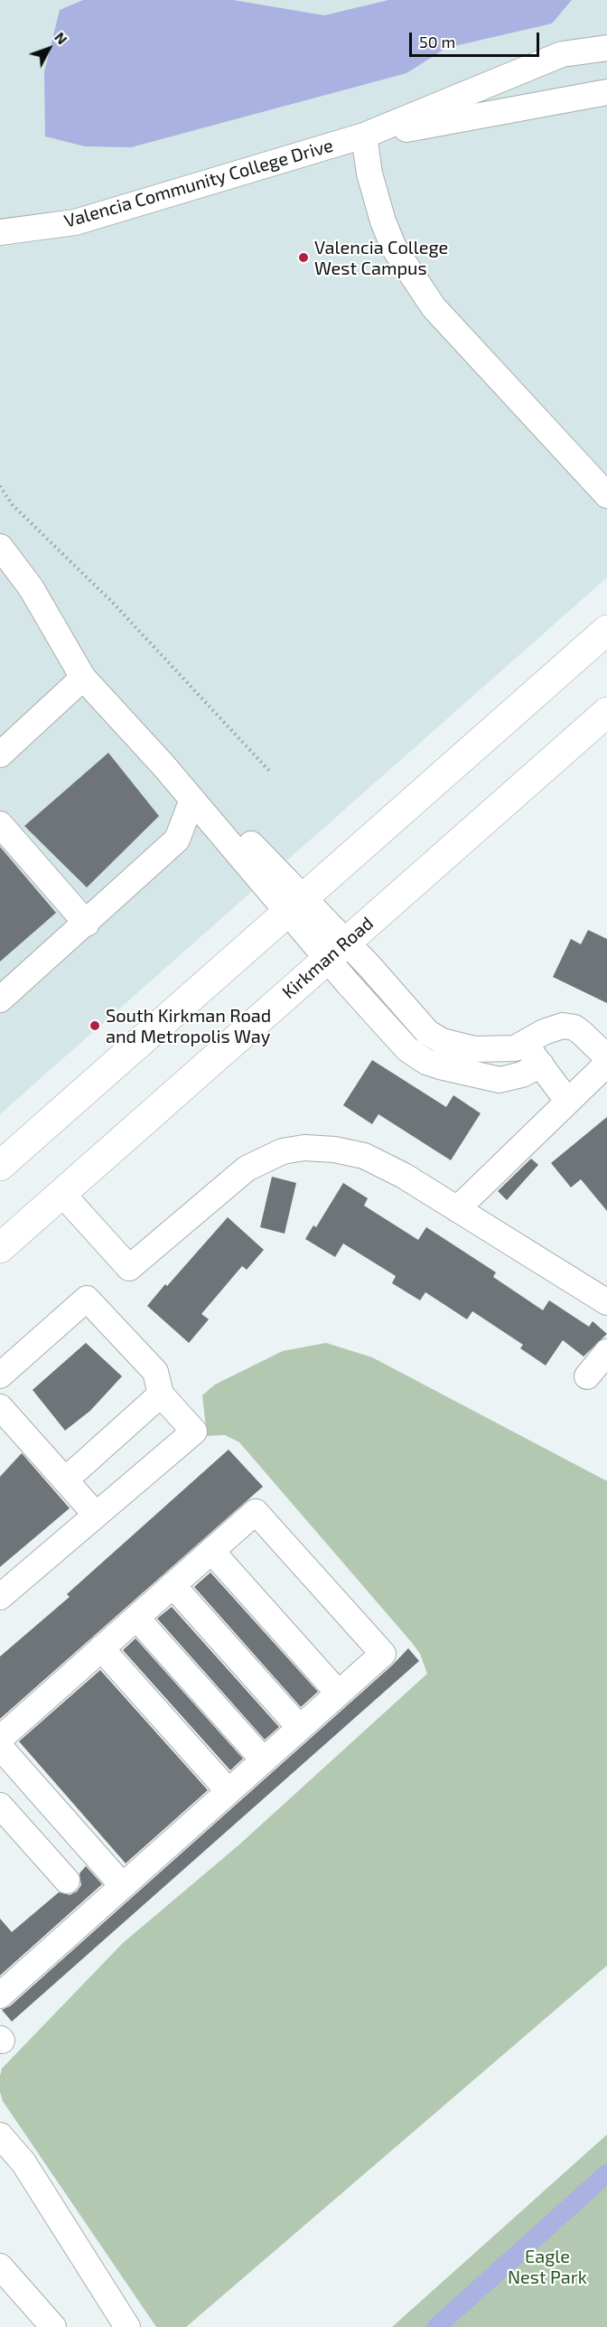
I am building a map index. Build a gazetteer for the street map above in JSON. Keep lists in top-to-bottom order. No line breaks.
{"streets":{"main road":["Kirkman Road"],"street":["Valencia Community College Drive"]},"parks":["Eagle Nest Park"],"places":["Valencia College West Campus","South Kirkman Road and Metropolis Way"],"scale_bar":"50 m","north":"top right"}
